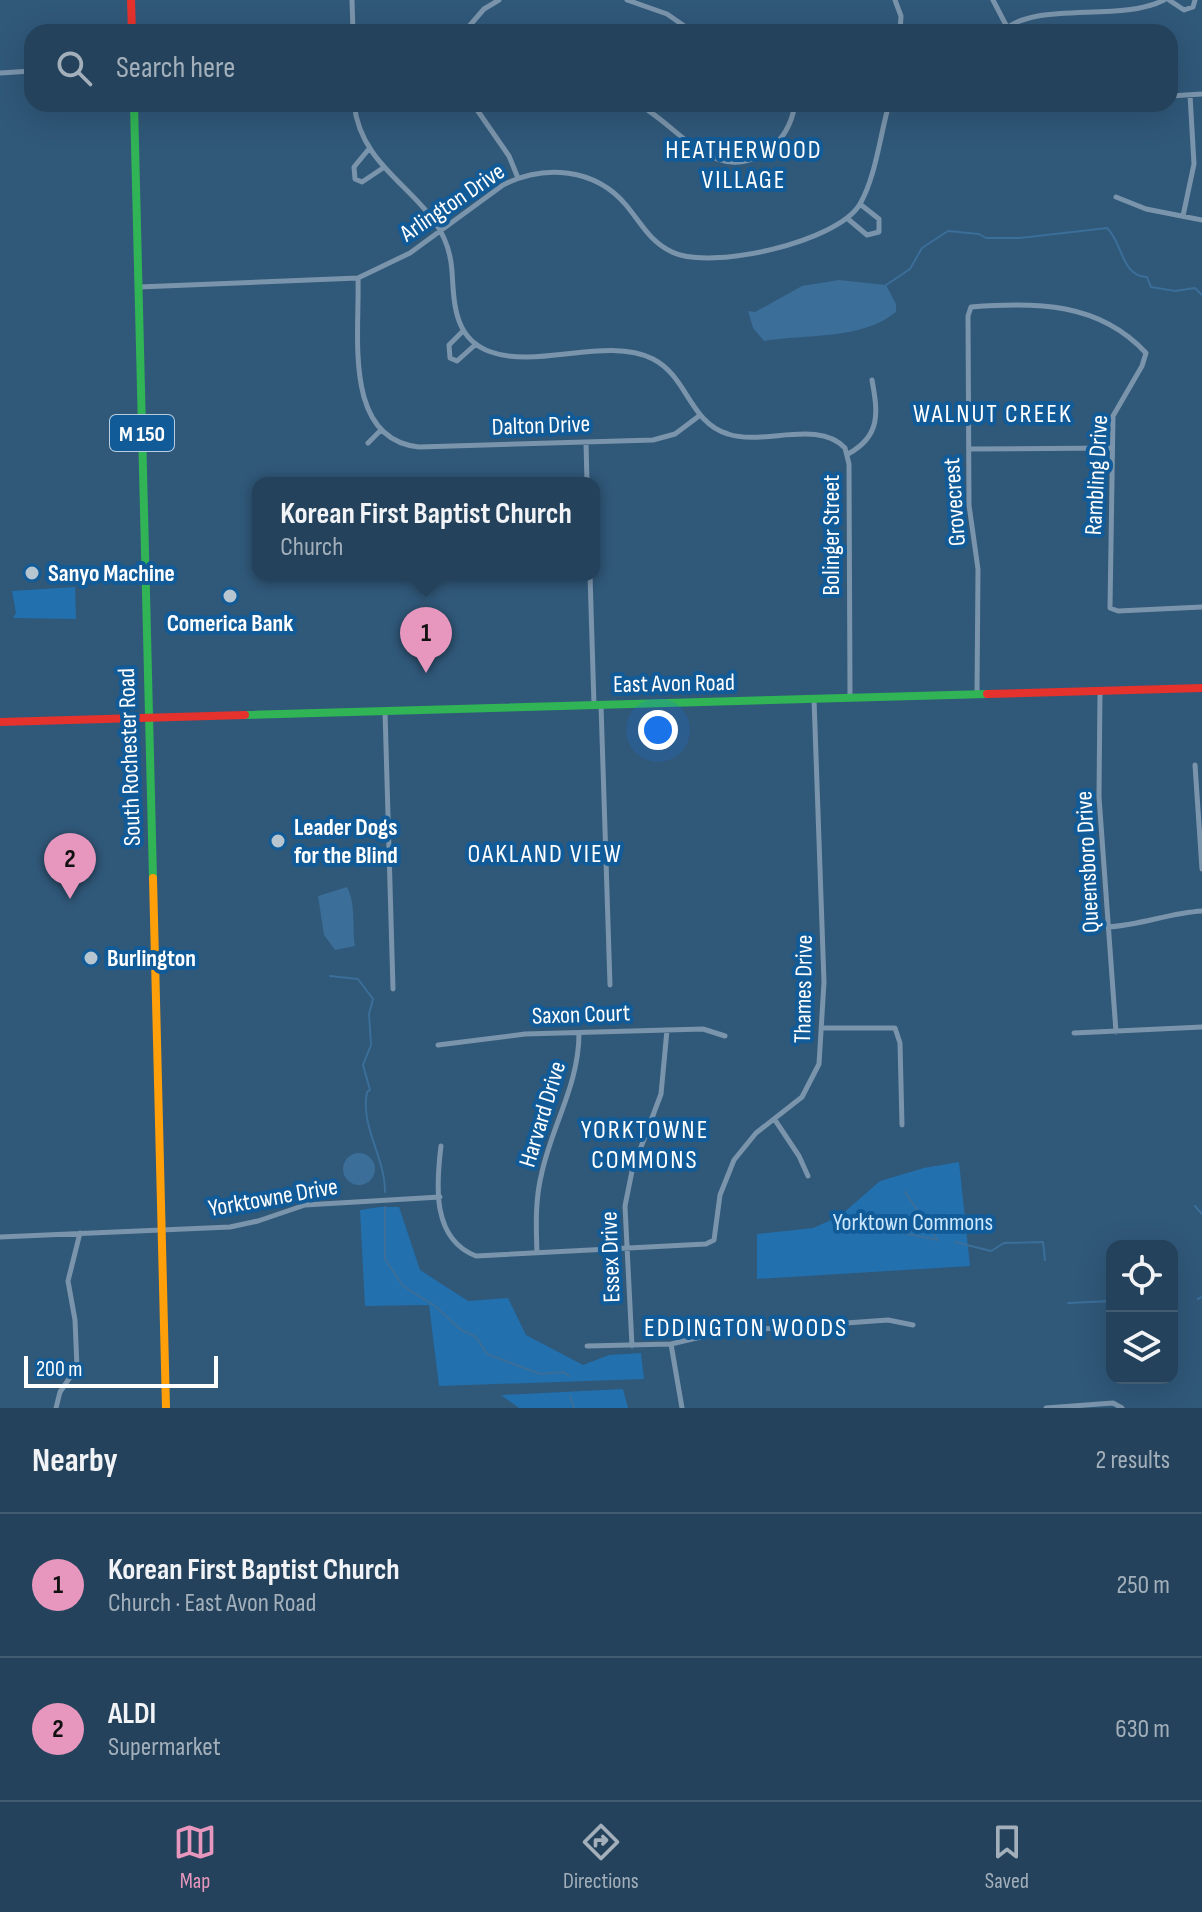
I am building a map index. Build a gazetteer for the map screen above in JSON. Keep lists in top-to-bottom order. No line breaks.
{"streets":{"main road":["M 150","East Avon Road","South Rochester Road"],"street":["Arlington Drive","Dalton Drive","Rambling Drive","Grovecrest","Bolinger Street","Queensboro Drive","Thames Drive","Saxon Court","Harvard Drive","Yorktowne Drive","Essex Drive"]},"crossings":[["Arlington Drive","South Rochester Road"],["Dalton Drive","Bolinger Street"],["Rambling Drive","Grovecrest"],["Grovecrest","East Avon Road"],["Bolinger Street","East Avon Road"],["East Avon Road","South Rochester Road"],["East Avon Road","Queensboro Drive"],["East Avon Road","Thames Drive"],["South Rochester Road","Yorktowne Drive"],["Thames Drive","Essex Drive"],["Saxon Court","Harvard Drive"],["Saxon Court","Essex Drive"]],"districts":["HEATHERWOOD VILLAGE","WALNUT CREEK","OAKLAND VIEW","YORKTOWNE COMMONS","EDDINGTON WOODS"],"parks":["Yorktown Commons"],"places":["Sanyo Machine","Comerica Bank","Leader Dogs for the Blind","Burlington"],"scale_bar":"200 m","page":{"search":"Search here","popup":["Korean First Baptist Church","Church"],"pins":["1","2"],"scale":"200 m","heading":["Nearby","2 results"],"list":[{"mark":"1","name":"Korean First Baptist Church","note":"Church · East Avon Road","value":"250 m"},{"mark":"2","name":"ALDI","note":"Supermarket","value":"630 m"}],"nav":["Map","Directions","Saved"]}}
